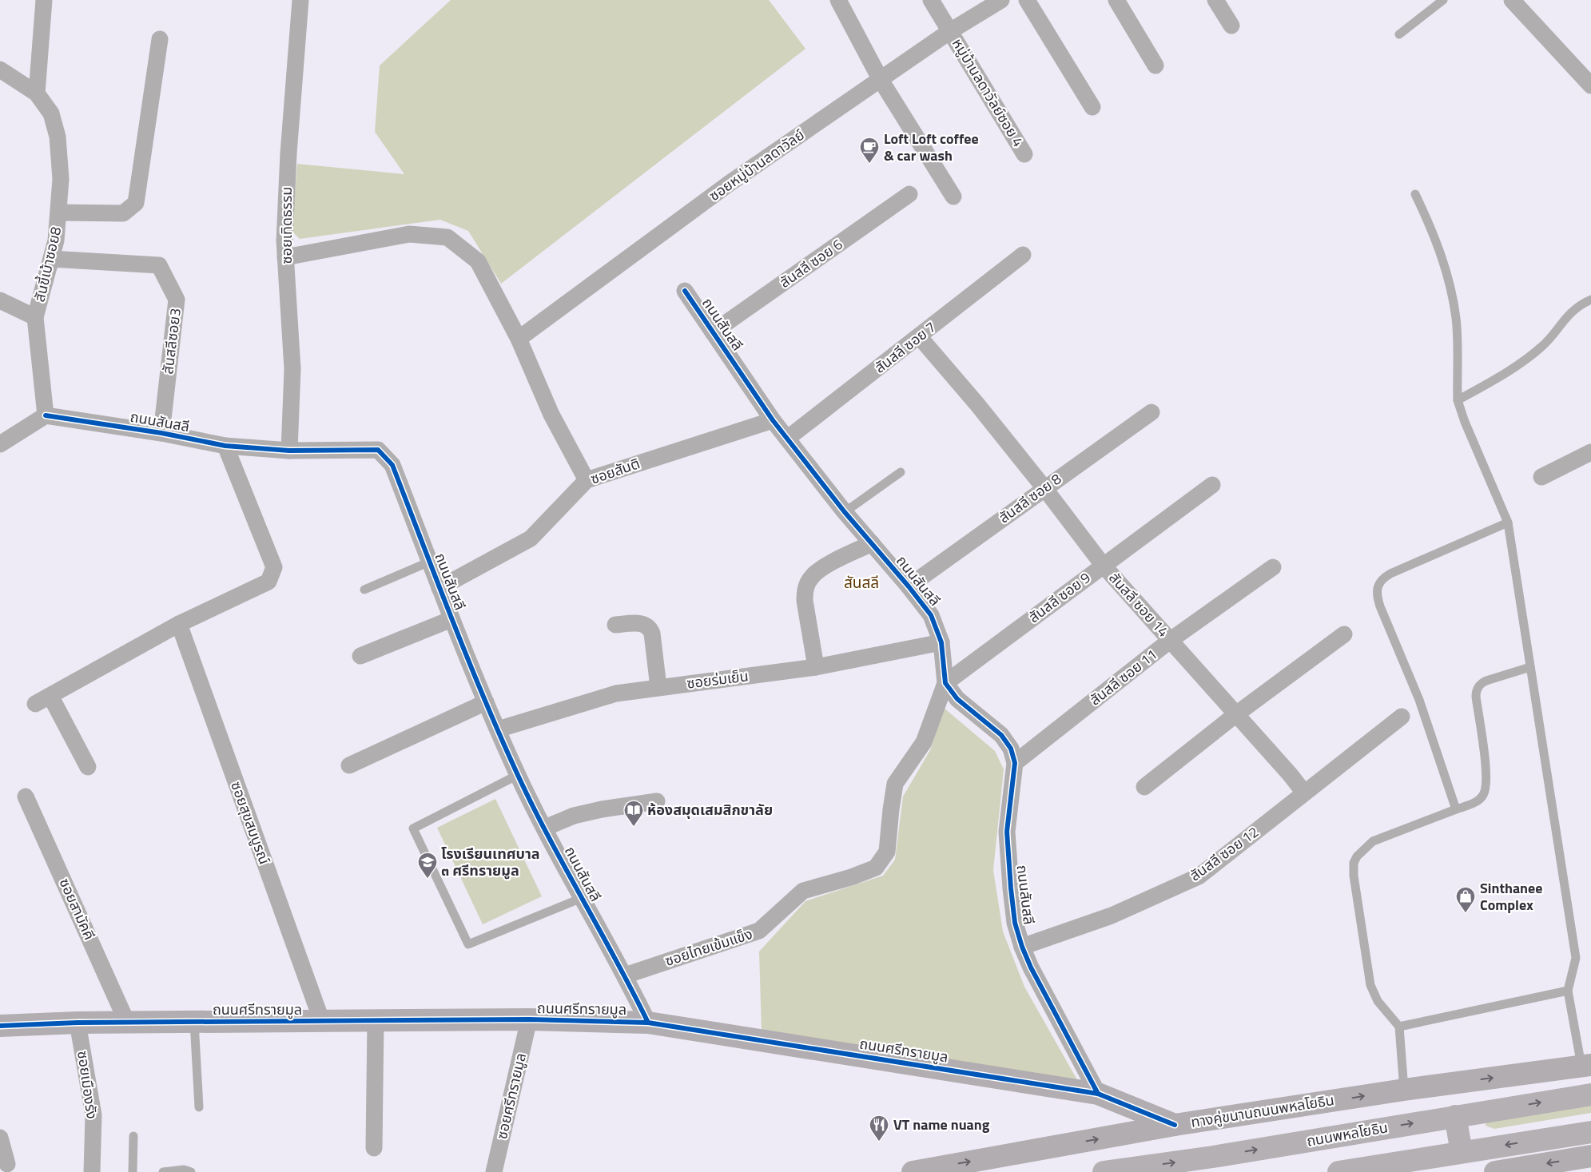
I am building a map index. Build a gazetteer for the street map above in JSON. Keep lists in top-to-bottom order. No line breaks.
{"streets":{"main road":["ถนนพหลโยธิน"],"street":["หมู่บ้านลดาวัลย์ซอย 4","ซอยหมู่บ้านลดาวัลย์","ซอยเทิดธรรม","สันสลี ซอย 6","สันขี้เบ้าซอย8","ถนนสันสลี","สันสลีซอย3","สันสลี ซอย 7","ซอยสันติ","สันสลี ซอย 8","สันสลี ซอย 9","สันสลี ซอย 14","สันสลี ซอย 11","ซอยร่มเย็น","ซอยสุขสมบูรณ์","สันสลี ซอย 12","ซอยสามัคคี","ซอยไทยเข้มแข็ง","ถนนศรีทรายมูล","ซอยเมืองรัง","ซอยศรีทรายมูล","ทางคู่ขนานถนนพหลโยธิน"]},"crossings":[["หมู่บ้านลดาวัลย์ซอย 4","ซอยหมู่บ้านลดาวัลย์"],["ซอยเทิดธรรม","ถนนสันสลี"],["สันสลี ซอย 6","ถนนสันสลี"],["สันขี้เบ้าซอย8","ถนนสันสลี"],["สันขี้เบ้าซอย8","สันสลีซอย3"],["ถนนสันสลี","สันสลีซอย3"],["ถนนสันสลี","สันสลี ซอย 7"],["ถนนสันสลี","ซอยสันติ"],["ถนนสันสลี","สันสลี ซอย 8"],["ถนนสันสลี","สันสลี ซอย 9"],["ถนนสันสลี","สันสลี ซอย 11"],["ถนนสันสลี","ซอยร่มเย็น"],["ถนนสันสลี","สันสลี ซอย 12"],["ถนนสันสลี","ซอยไทยเข้มแข็ง"],["ถนนสันสลี","ถนนศรีทรายมูล"],["สันสลี ซอย 7","สันสลี ซอย 14"],["สันสลี ซอย 8","สันสลี ซอย 14"],["สันสลี ซอย 9","สันสลี ซอย 14"],["สันสลี ซอย 9","ซอยไทยเข้มแข็ง"],["สันสลี ซอย 14","สันสลี ซอย 11"],["สันสลี ซอย 14","สันสลี ซอย 12"],["ซอยสุขสมบูรณ์","ถนนศรีทรายมูล"],["ซอยสามัคคี","ถนนศรีทรายมูล"],["ถนนศรีทรายมูล","ซอยเมืองรัง"],["ถนนศรีทรายมูล","ซอยศรีทรายมูล"],["ถนนศรีทรายมูล","ทางคู่ขนานถนนพหลโยธิน"]],"one_way":["ทางคู่ขนานถนนพหลโยธิน"],"districts":["สันสลี"],"places":{"cafe":["Loft Loft coffee & car wash"],"library":["ห้องสมุดเสมสิกขาลัย"],"school or university":["โรงเรียนเทศบาล ๓ ศรีทรายมูล"],"shop":["Sinthanee Complex"],"restaurant":["VT name nuang"]}}
